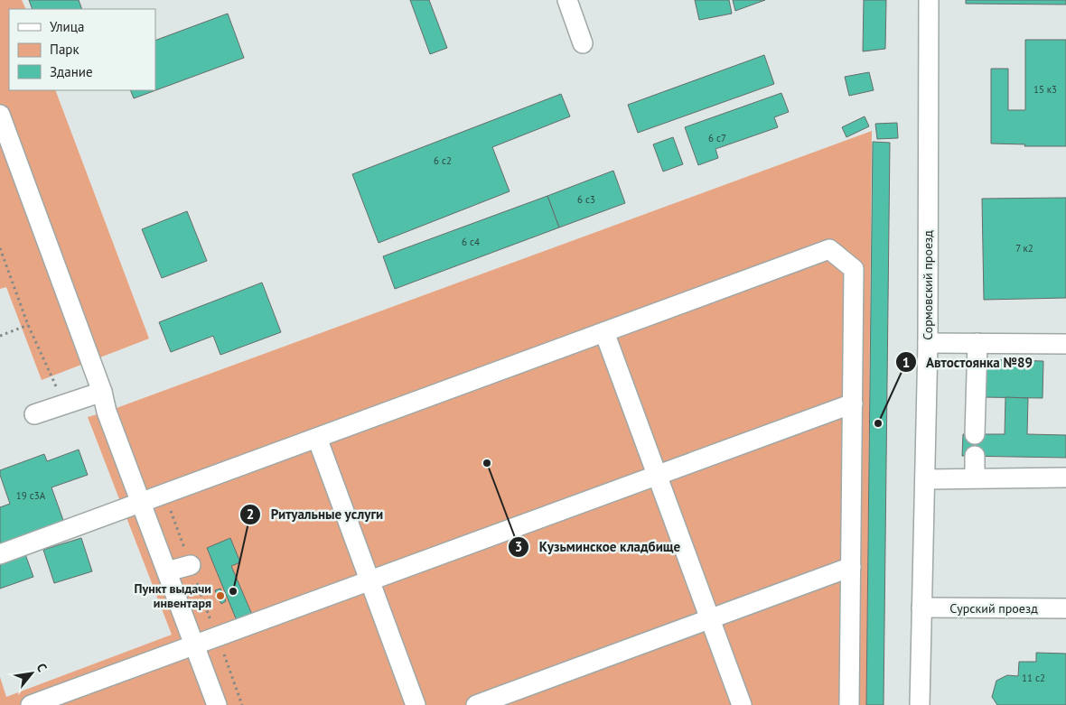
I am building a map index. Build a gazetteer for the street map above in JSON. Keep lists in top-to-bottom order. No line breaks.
{"streets":{"street":["Сормовский проезд","Сурский проезд"]},"crossings":[["Сормовский проезд","Сурский проезд"]],"places":["Автостоянка №89","Кузьминское кладбище","Ритуальные услуги","Пункт выдачи инвентаря"],"house_numbers":["15 к3","6 с7","6 с2","6 с3","6 с4","7 к2","19 с3А","11 с2"],"legend":["Улица","Парк","Здание"],"north":"top right"}
